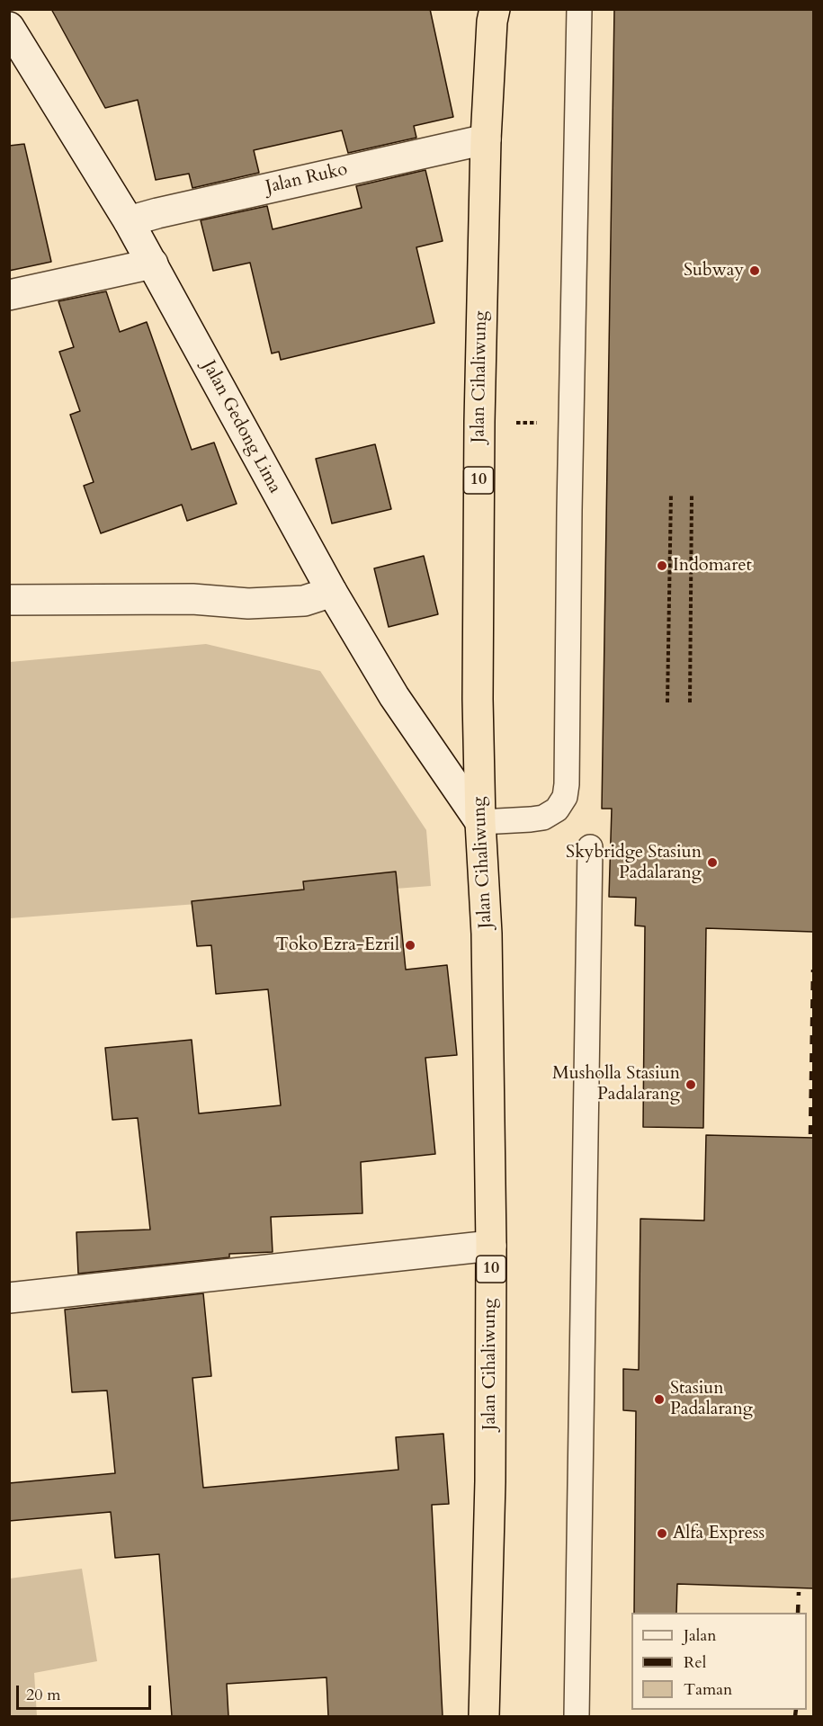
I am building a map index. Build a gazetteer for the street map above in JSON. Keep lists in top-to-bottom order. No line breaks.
{"streets":{"highway":["Jalan Cihaliwung","10"],"street":["Jalan Ruko","Jalan Gedong Lima"]},"crossings":[["Jalan Ruko","Jalan Cihaliwung"],["Jalan Ruko","Jalan Gedong Lima"],["Jalan Cihaliwung","Jalan Gedong Lima"]],"places":["Subway","Indomaret","Skybridge Stasiun Padalarang","Toko Ezra-Ezril","Musholla Stasiun Padalarang","Stasiun Padalarang","Alfa Express"],"legend":["Jalan","Rel","Taman"],"scale_bar":"20 m"}
